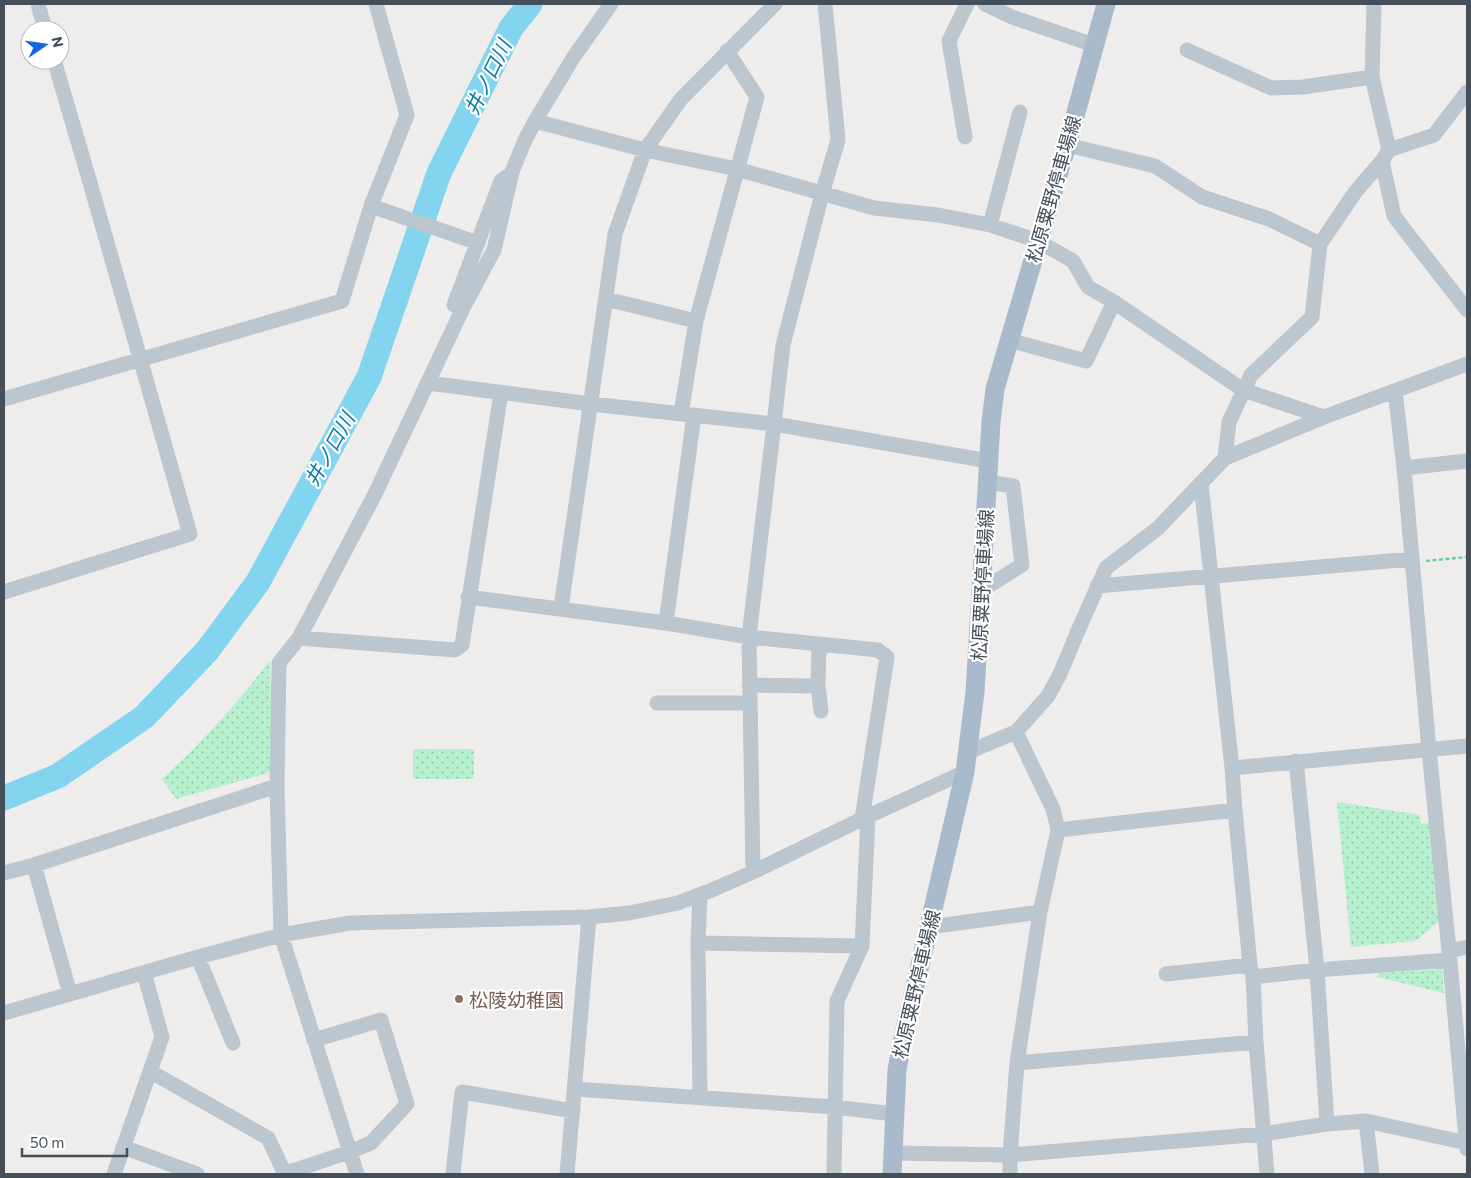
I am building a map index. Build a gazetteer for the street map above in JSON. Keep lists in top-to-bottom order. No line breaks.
{"streets":{"main road":["松原粟野停車場線"]},"water":["井ノ口川"],"places":["松陵幼稚園"],"scale_bar":"50 m","north":"right"}
